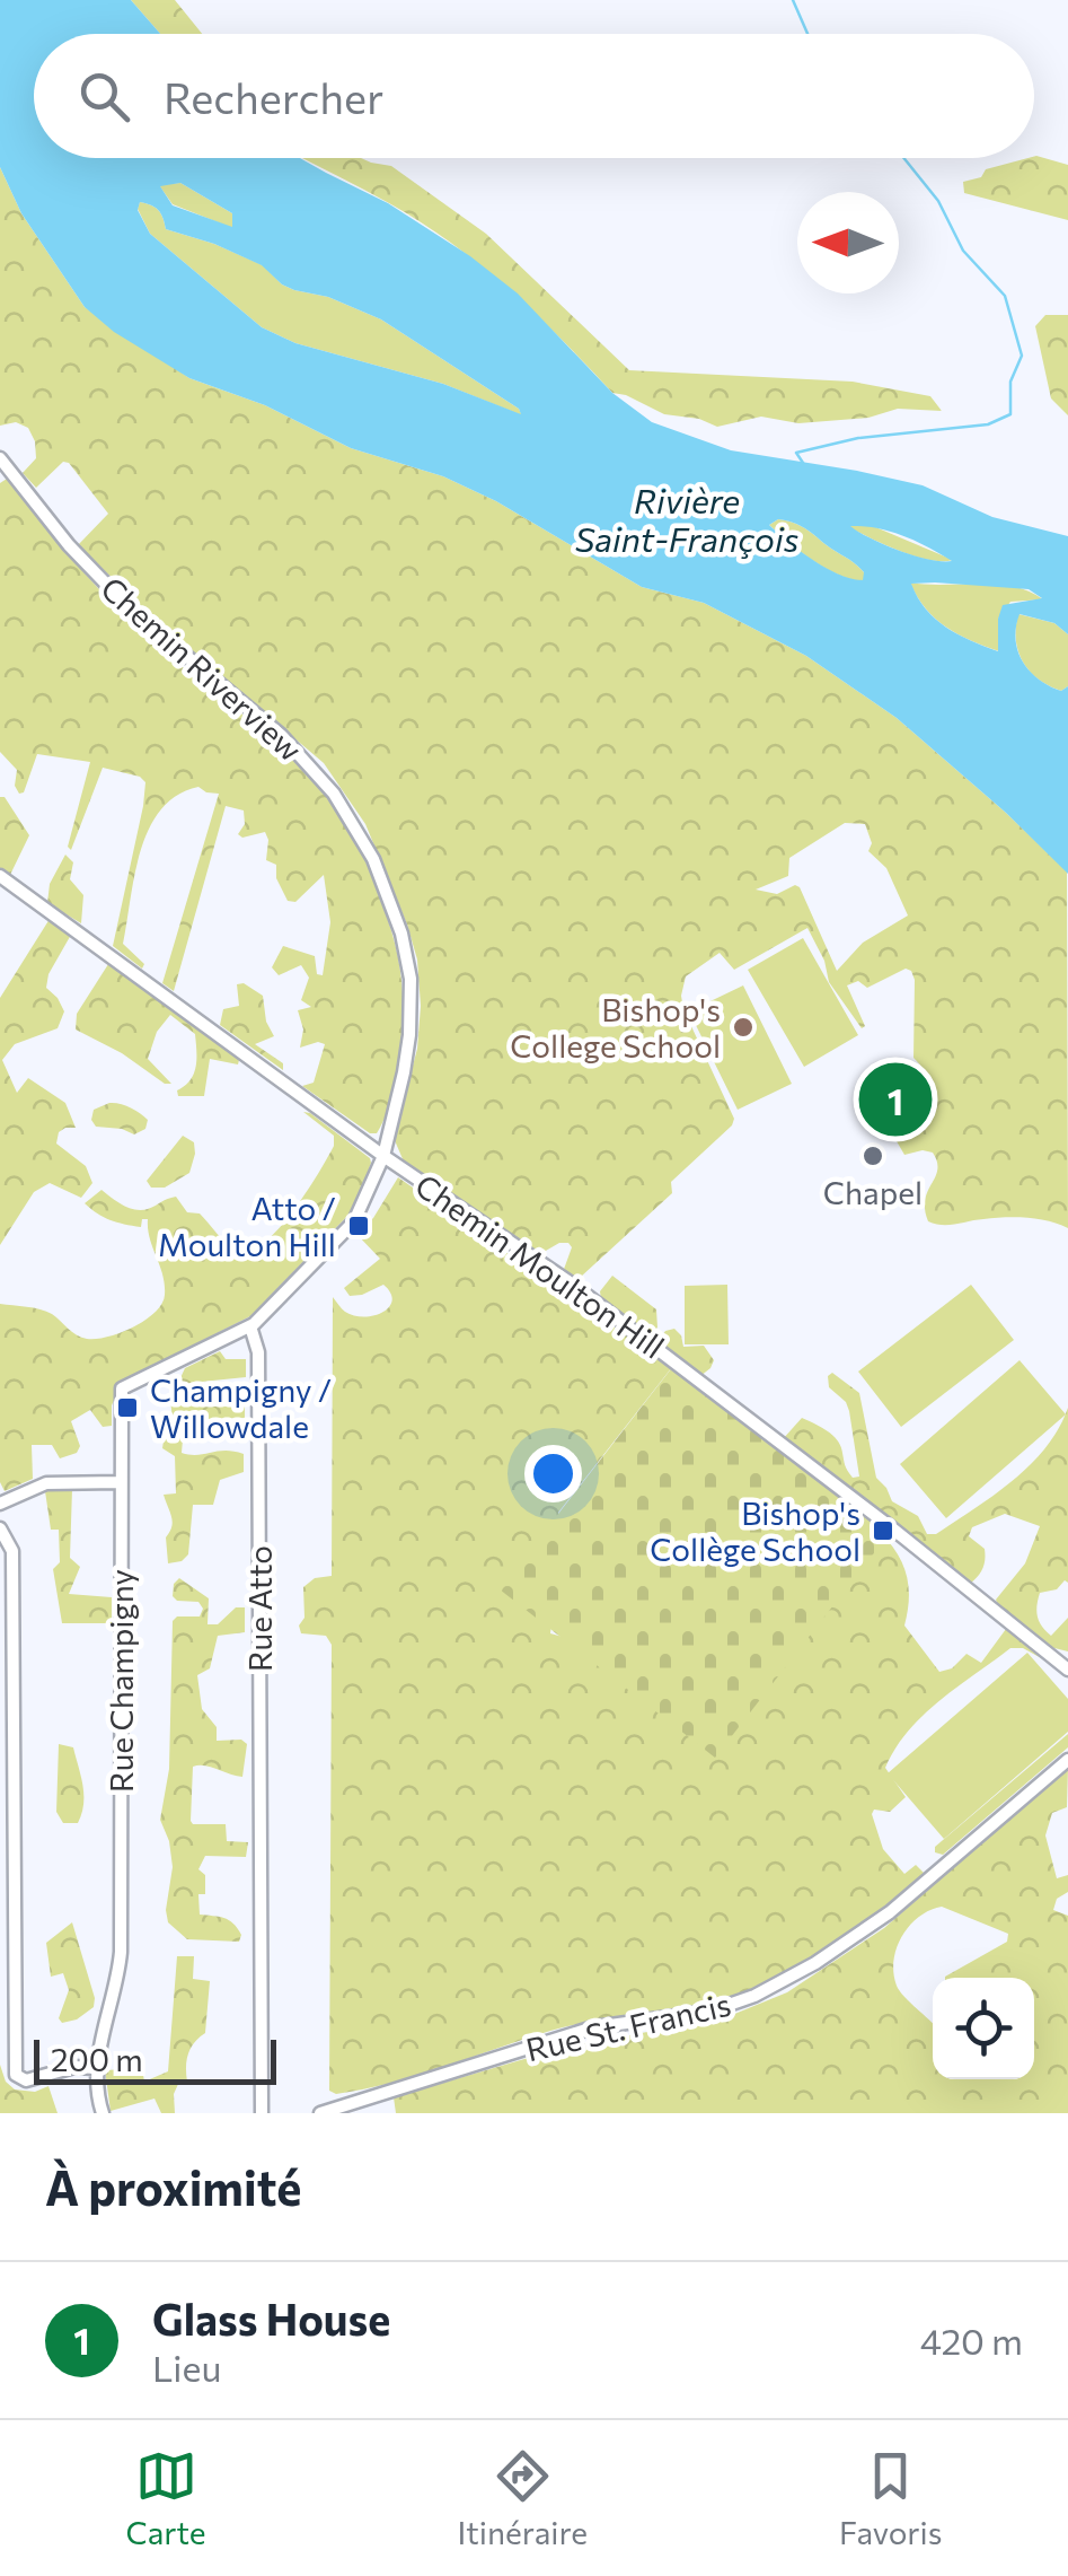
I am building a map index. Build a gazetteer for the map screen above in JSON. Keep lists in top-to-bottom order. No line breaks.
{"streets":{"street":["Chemin Riverview","Chemin Moulton Hill","Rue Atto","Rue Champigny","Rue St. Francis"]},"crossings":[["Chemin Riverview","Chemin Moulton Hill"],["Rue Atto","Rue Champigny"]],"water":["Rivière Saint-François"],"places":{"other":["Bishop's College School","Chapel"],"transit":["Atto / Moulton Hill","Champigny / Willowdale","Bishop's Collège School"]},"scale_bar":"200 m","north":"left","page":{"search":"Rechercher","pins":"1","scale":"200 m","heading":"À proximité","list":[{"mark":"1","name":"Glass House","note":"Lieu","value":"420 m"}],"nav":["Carte","Itinéraire","Favoris"]}}
